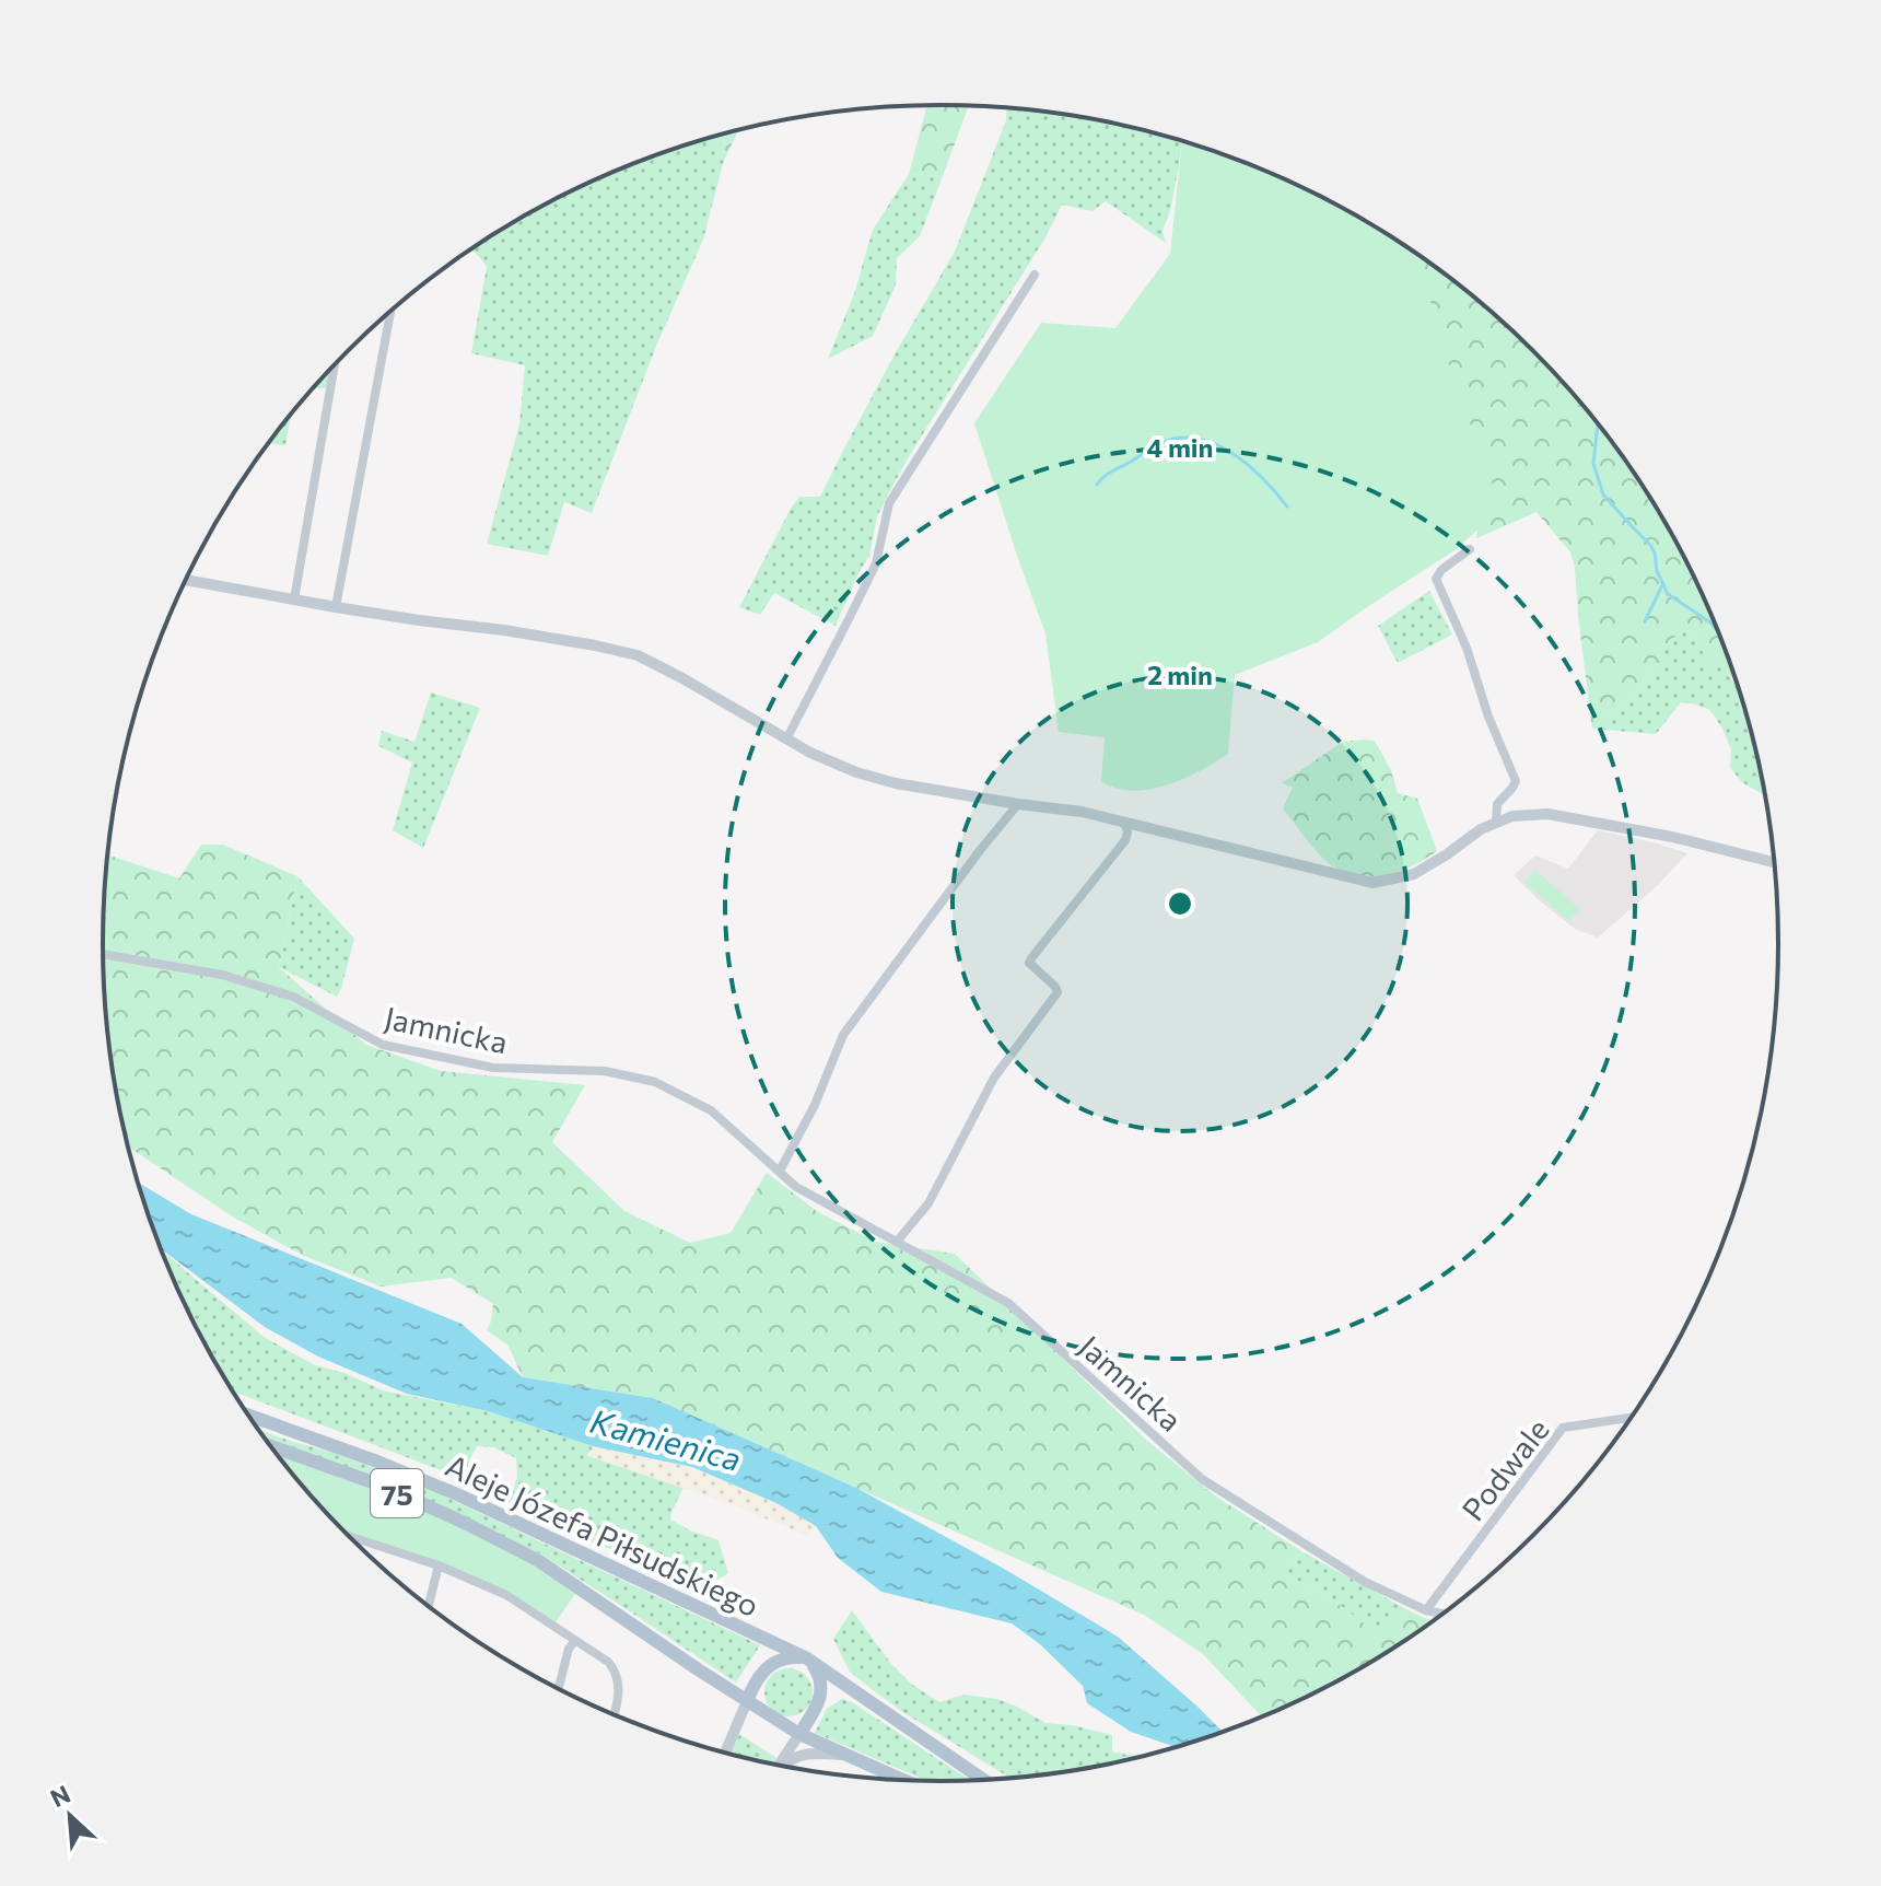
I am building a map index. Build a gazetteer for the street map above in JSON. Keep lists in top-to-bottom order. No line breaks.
{"streets":{"main road":["75","Aleje Józefa Piłsudskiego"],"street":["Jamnicka","Podwale"]},"crossings":[["Jamnicka","Podwale"]],"water":["Kamienica"],"north":"top left","rings":["4 min","2 min"]}
